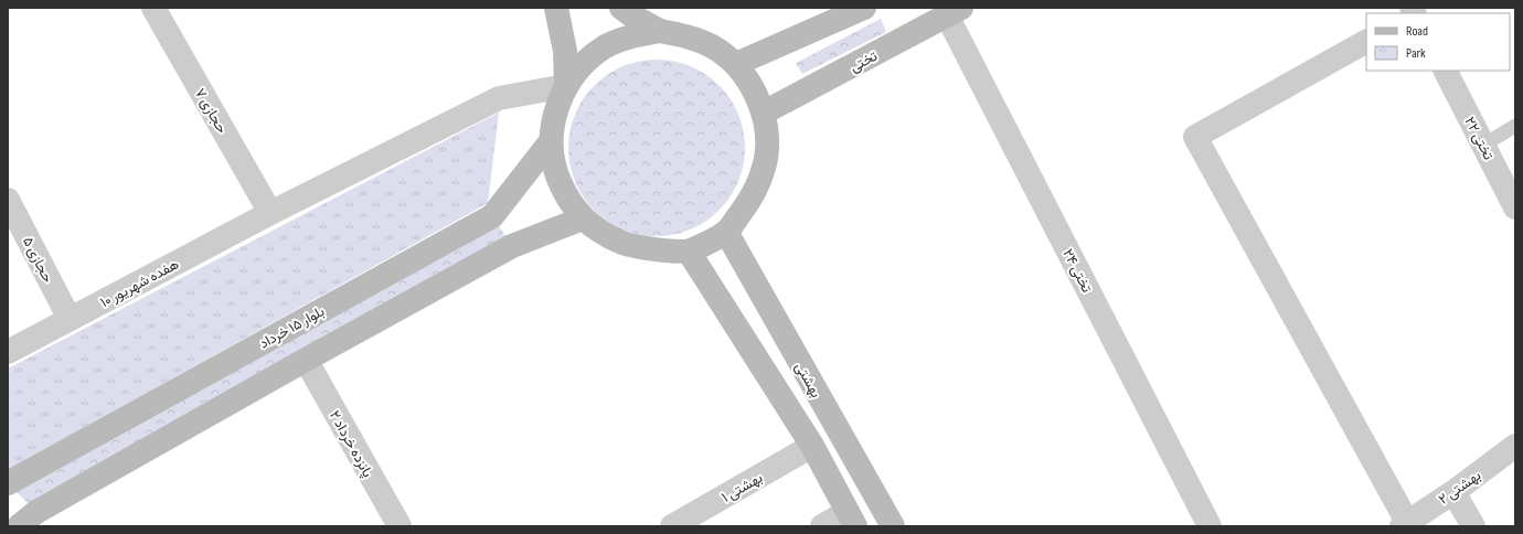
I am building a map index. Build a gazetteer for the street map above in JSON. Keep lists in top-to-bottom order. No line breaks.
{"streets":{"main road":["تختی","بلوار ۱۵ خرداد","بهشتی"],"street":["حجازی ۷","تختی ۲۲","حجازی ۵","تختی ۲۴","هفده شهریور ۱۰","پانزده خرداد ۲","بهشتی ۱","بهشتی ۲"]},"crossings":[["تختی","تختی ۲۴"],["حجازی ۷","هفده شهریور ۱۰"],["حجازی ۵","هفده شهریور ۱۰"]],"legend":["Road","Park"]}
